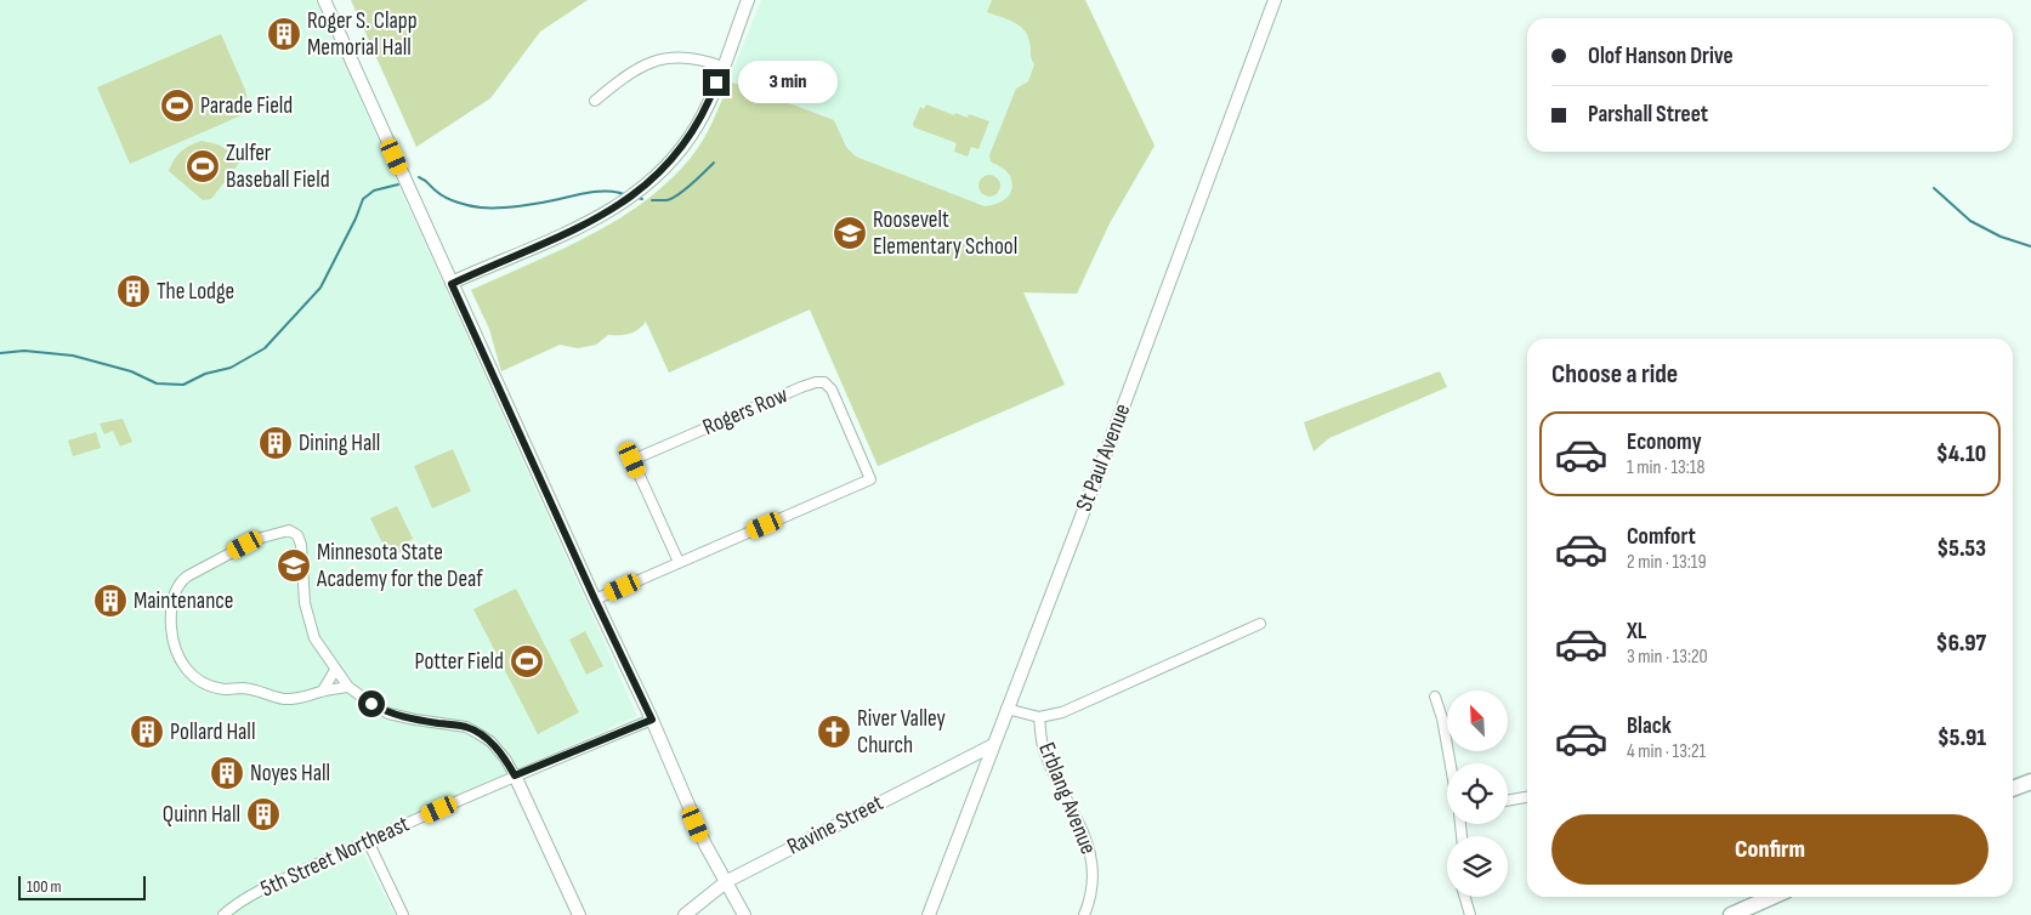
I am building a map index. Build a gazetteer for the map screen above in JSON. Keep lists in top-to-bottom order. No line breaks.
{"streets":{"street":["Rogers Row","St Paul Avenue","Erblang Avenue","Ravine Street","5th Street Northeast"]},"crossings":[["St Paul Avenue","Ravine Street"]],"places":{"building":["Roger S. Clapp Memorial Hall","The Lodge","Dining Hall","Maintenance","Pollard Hall","Noyes Hall","Quinn Hall"],"sports":["Parade Field","Zulfer Baseball Field","Potter Field"],"school or university":["Roosevelt Elementary School","Minnesota State Academy for the Deaf"],"church":["River Valley Church"]},"scale_bar":"100 m","north":"top left","page":{"banner":["Olof Hanson Drive","Parshall Street"],"bubble":"3 min","heading":"Choose a ride","list":[{"name":"Economy","note":"1 min · 13:18","value":"$4.10"},{"name":"Comfort","note":"2 min · 13:19","value":"$5.53"},{"name":"XL","note":"3 min · 13:20","value":"$6.97"},{"name":"Black","note":"4 min · 13:21","value":"$5.91"}],"buttons":"Confirm","scale":"100 m"}}
